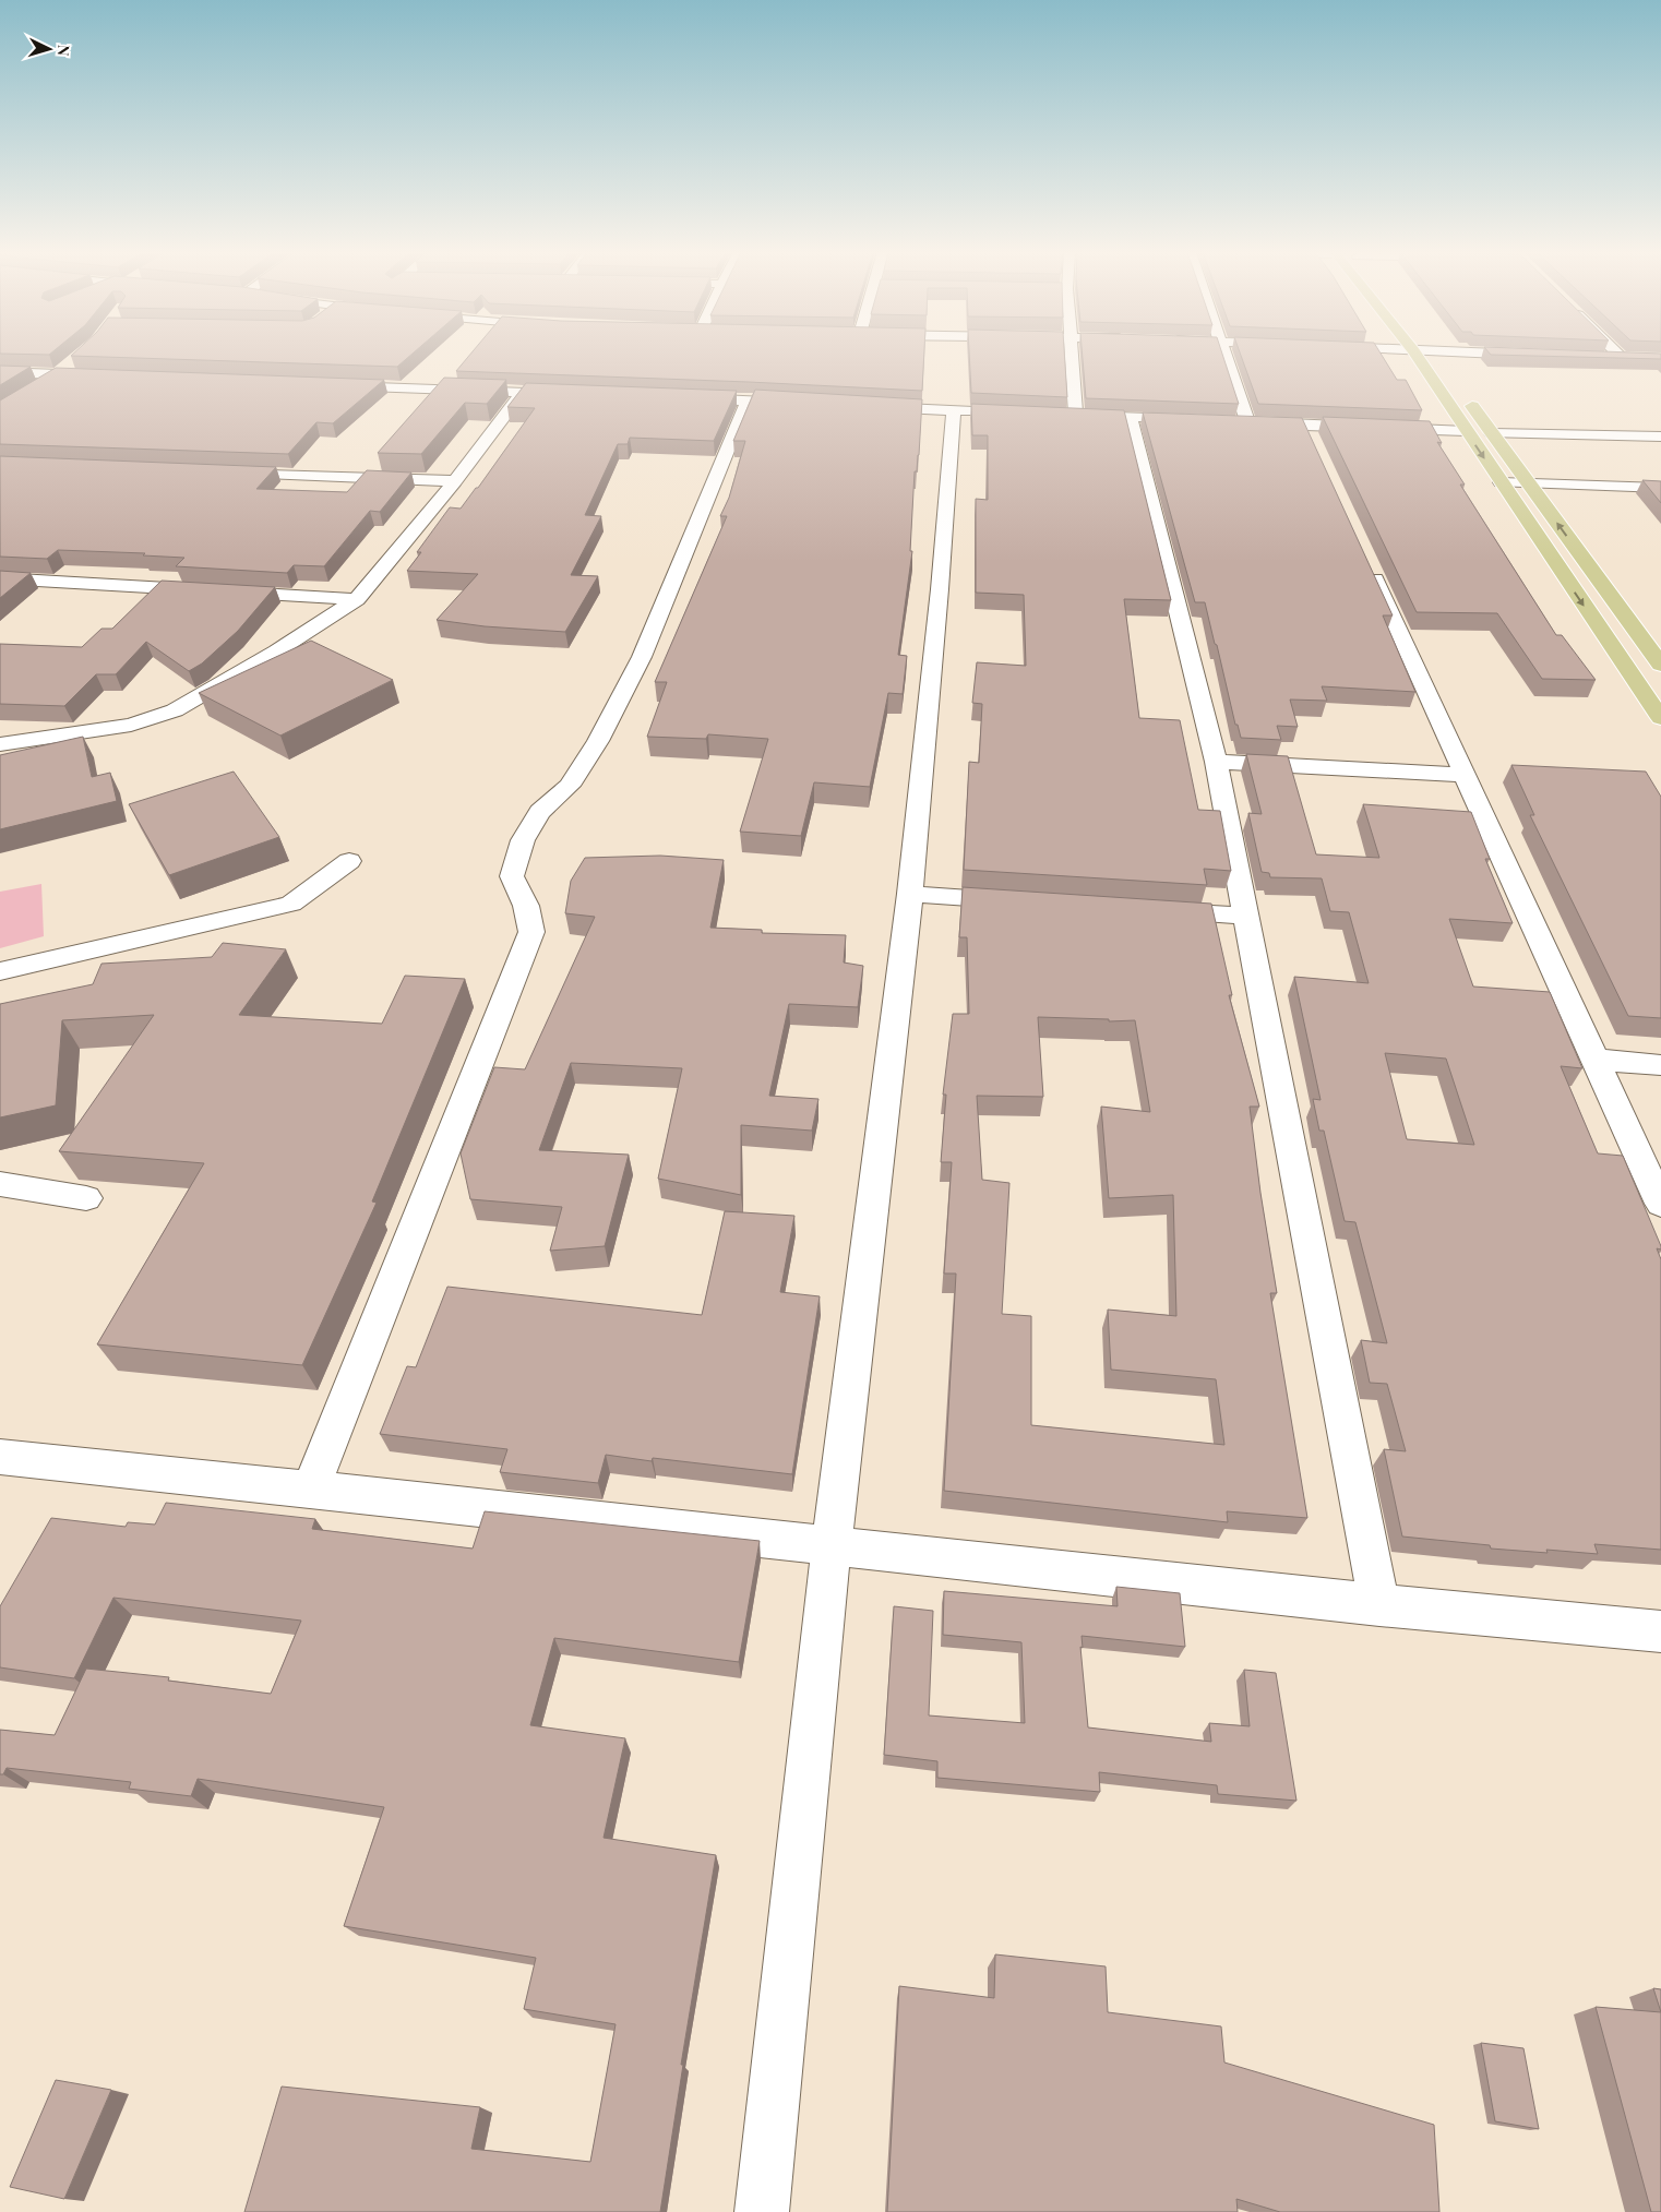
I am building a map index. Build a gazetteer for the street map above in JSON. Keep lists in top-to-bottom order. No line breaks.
{"north":"right"}
